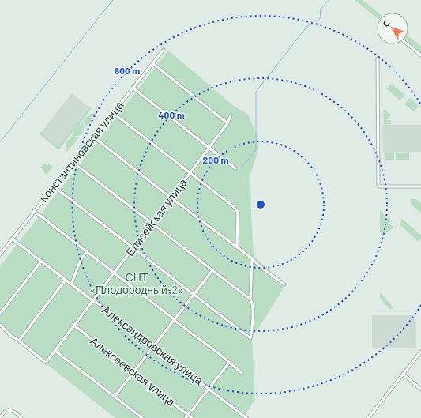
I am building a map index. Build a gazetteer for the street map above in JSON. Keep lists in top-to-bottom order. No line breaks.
{"streets":{"street":["Константиновская улица","Елисейская улица","Александровская улица","Алексеевская улица"]},"crossings":[["Константиновская улица","Александровская улица"],["Елисейская улица","Александровская улица"],["Елисейская улица","Алексеевская улица"]],"parks":["СНТ «Плодородный-2»"],"north":"top left","rings":["600 m","400 m","200 m"]}
